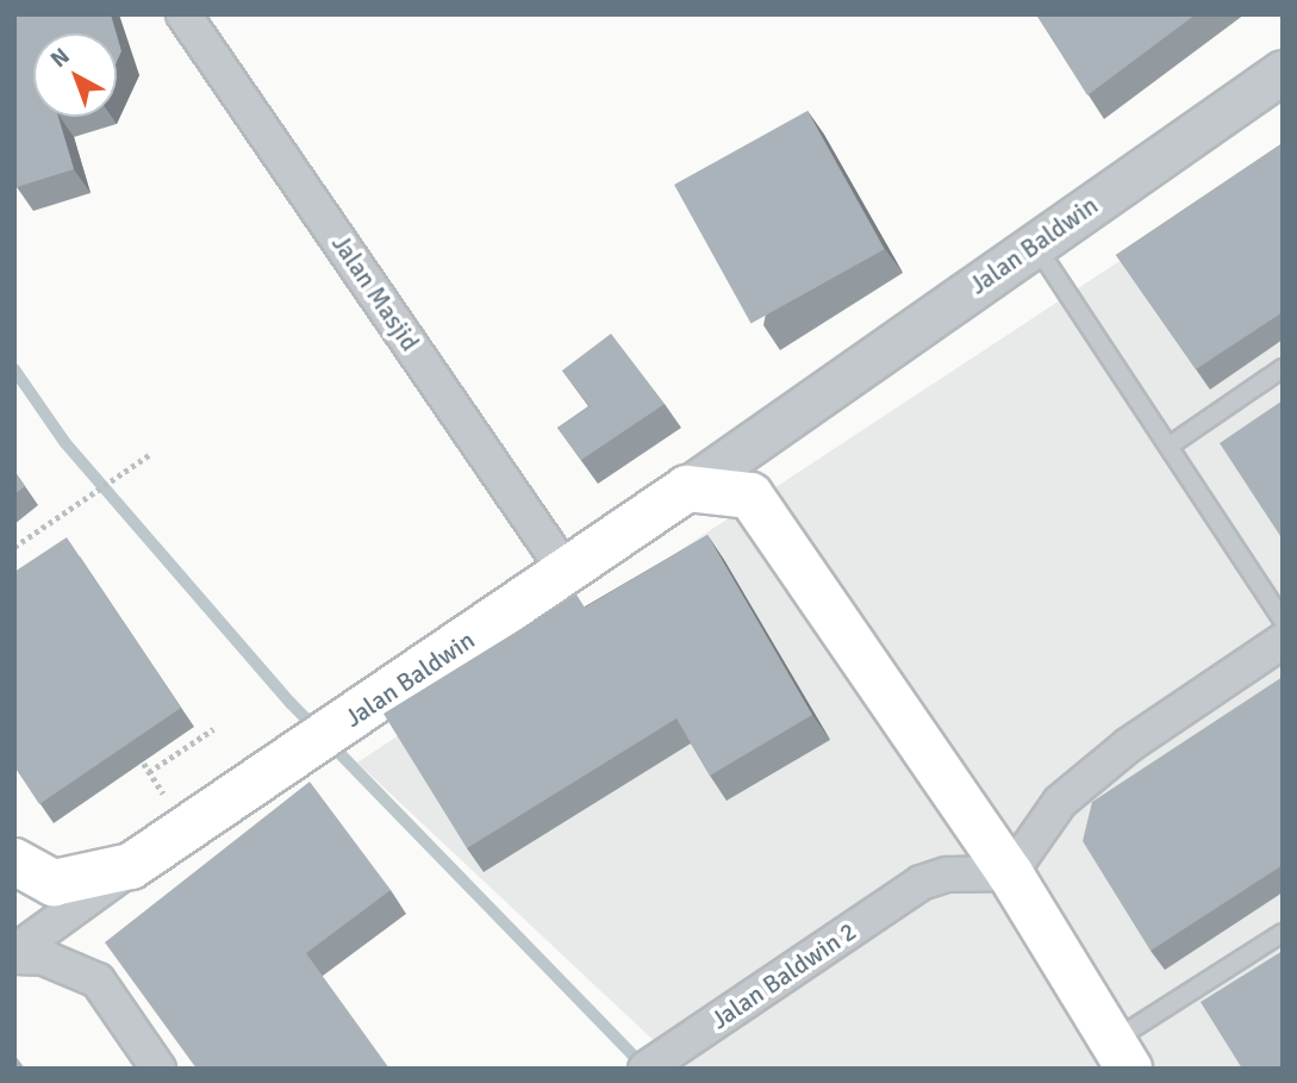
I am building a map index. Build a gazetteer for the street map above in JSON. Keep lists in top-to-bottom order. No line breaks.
{"streets":{"highway":["Jalan Baldwin"],"street":["Jalan Masjid","Jalan Baldwin 2"]},"crossings":[["Jalan Baldwin","Jalan Masjid"]],"north":"top left"}
